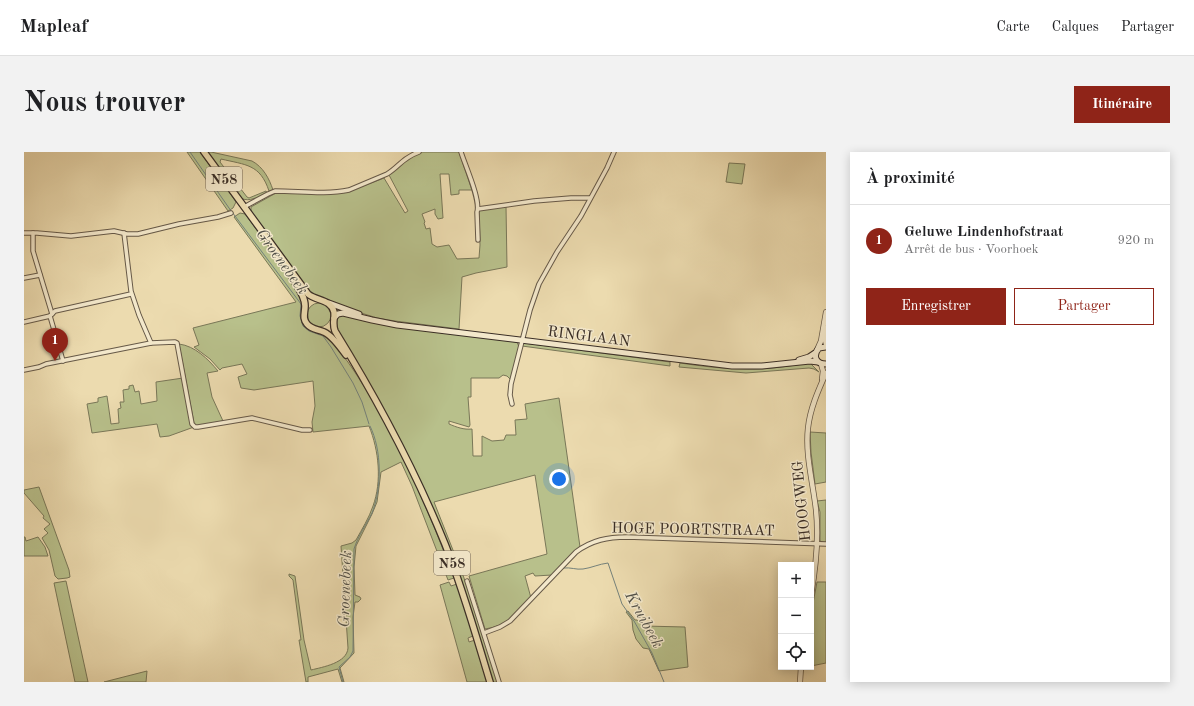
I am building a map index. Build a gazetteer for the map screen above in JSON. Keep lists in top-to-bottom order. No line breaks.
{"streets":{"main road":["N58","RINGLAAN"],"street":["HOOGWEG","HOGE POORTSTRAAT"]},"crossings":[["N58","RINGLAAN"],["HOOGWEG","HOGE POORTSTRAAT"]],"water":["Groenebeek","Kruibeek"],"page":{"header":"Mapleaf","nav":["Carte","Calques","Partager"],"buttons":["Itinéraire",["Enregistrer","Partager"]],"title":"Nous trouver","heading":"À proximité","list":[{"mark":"1","name":"Geluwe Lindenhofstraat","note":"Arrêt de bus · Voorhoek","value":"920 m"}],"pins":"1","map_buttons":["+","−"]}}
